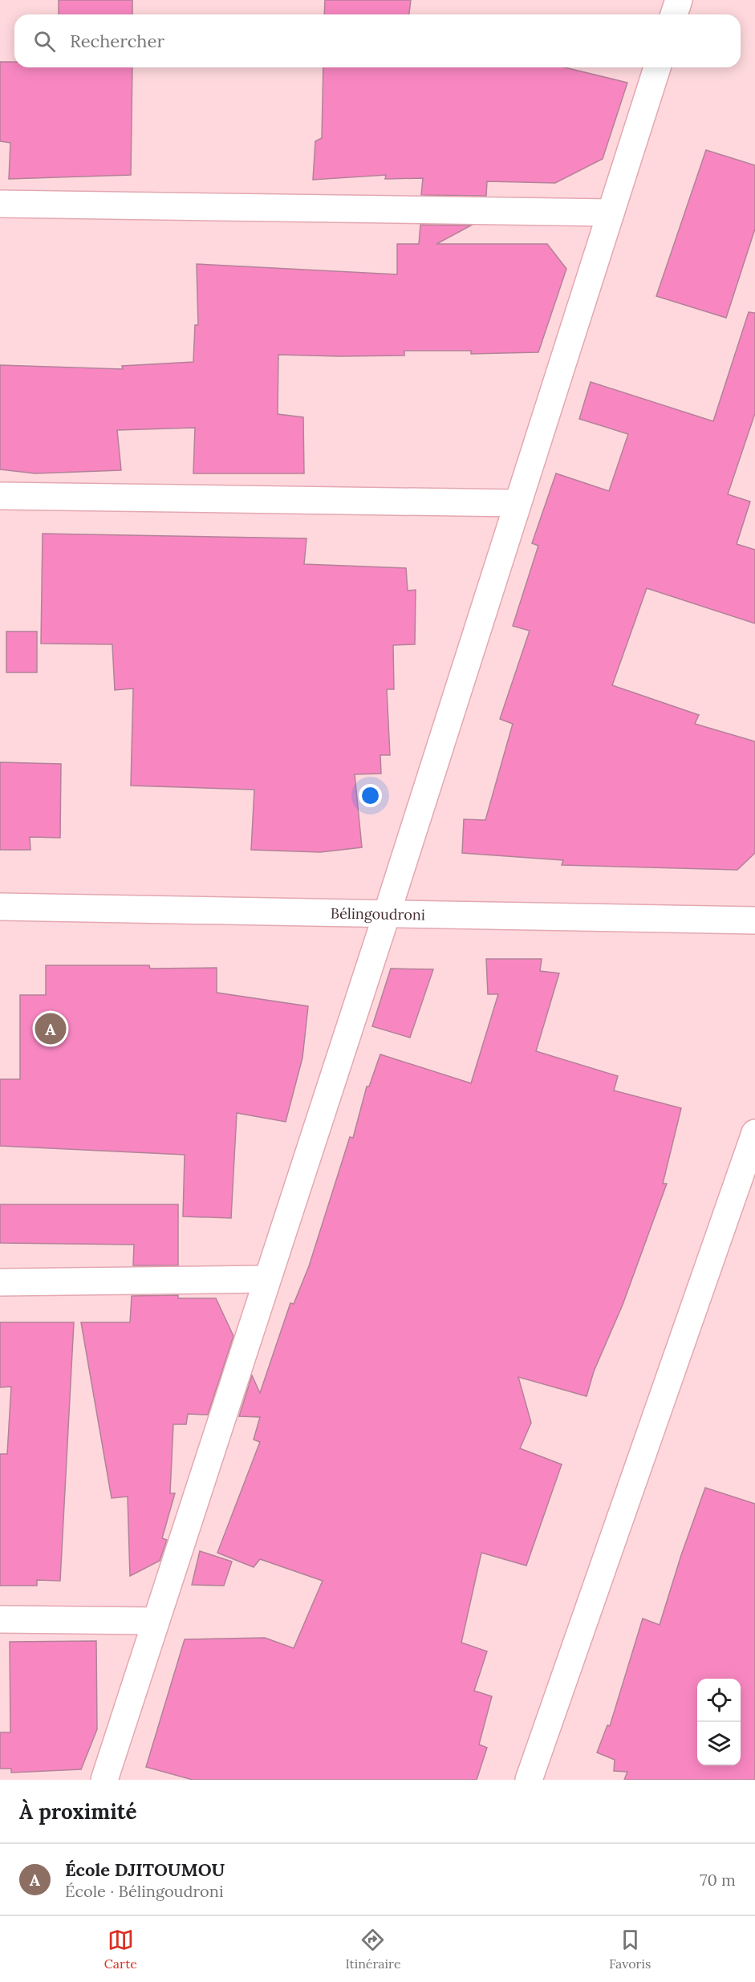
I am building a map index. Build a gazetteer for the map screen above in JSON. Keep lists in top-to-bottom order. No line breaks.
{"streets":{"street":["Bélingoudroni"]},"page":{"search":"Rechercher","pins":"A","heading":"À proximité","list":[{"mark":"A","name":"École DJITOUMOU","note":"École · Bélingoudroni","value":"70 m"}],"nav":["Carte","Itinéraire","Favoris"]}}
